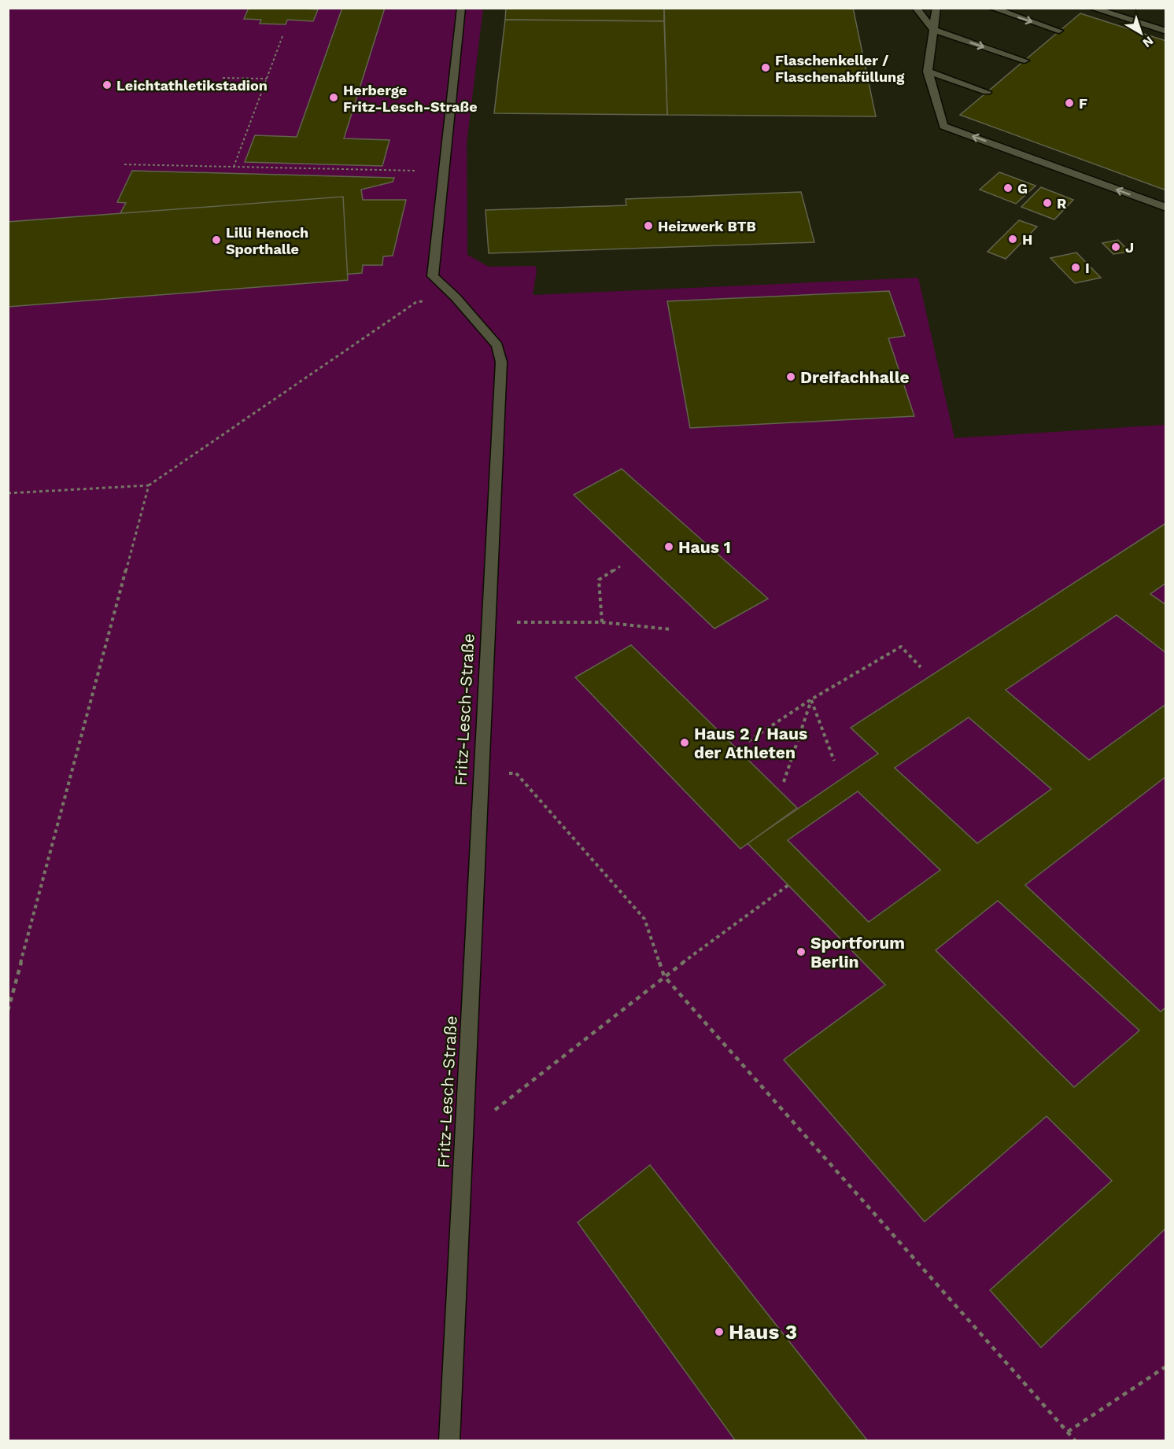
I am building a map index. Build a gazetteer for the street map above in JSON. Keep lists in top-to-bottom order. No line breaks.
{"streets":{"street":["Fritz-Lesch-Straße"]},"places":["Flaschenkeller / Flaschenabfüllung","Leichtathletikstadion","Herberge Fritz-Lesch-Straße","F","G","R","Heizwerk BTB","H","Lilli Henoch Sporthalle","J","I","Dreifachhalle","Haus 1","Haus 2 / Haus der Athleten","Sportforum Berlin","Haus 3"],"north":"bottom right"}
